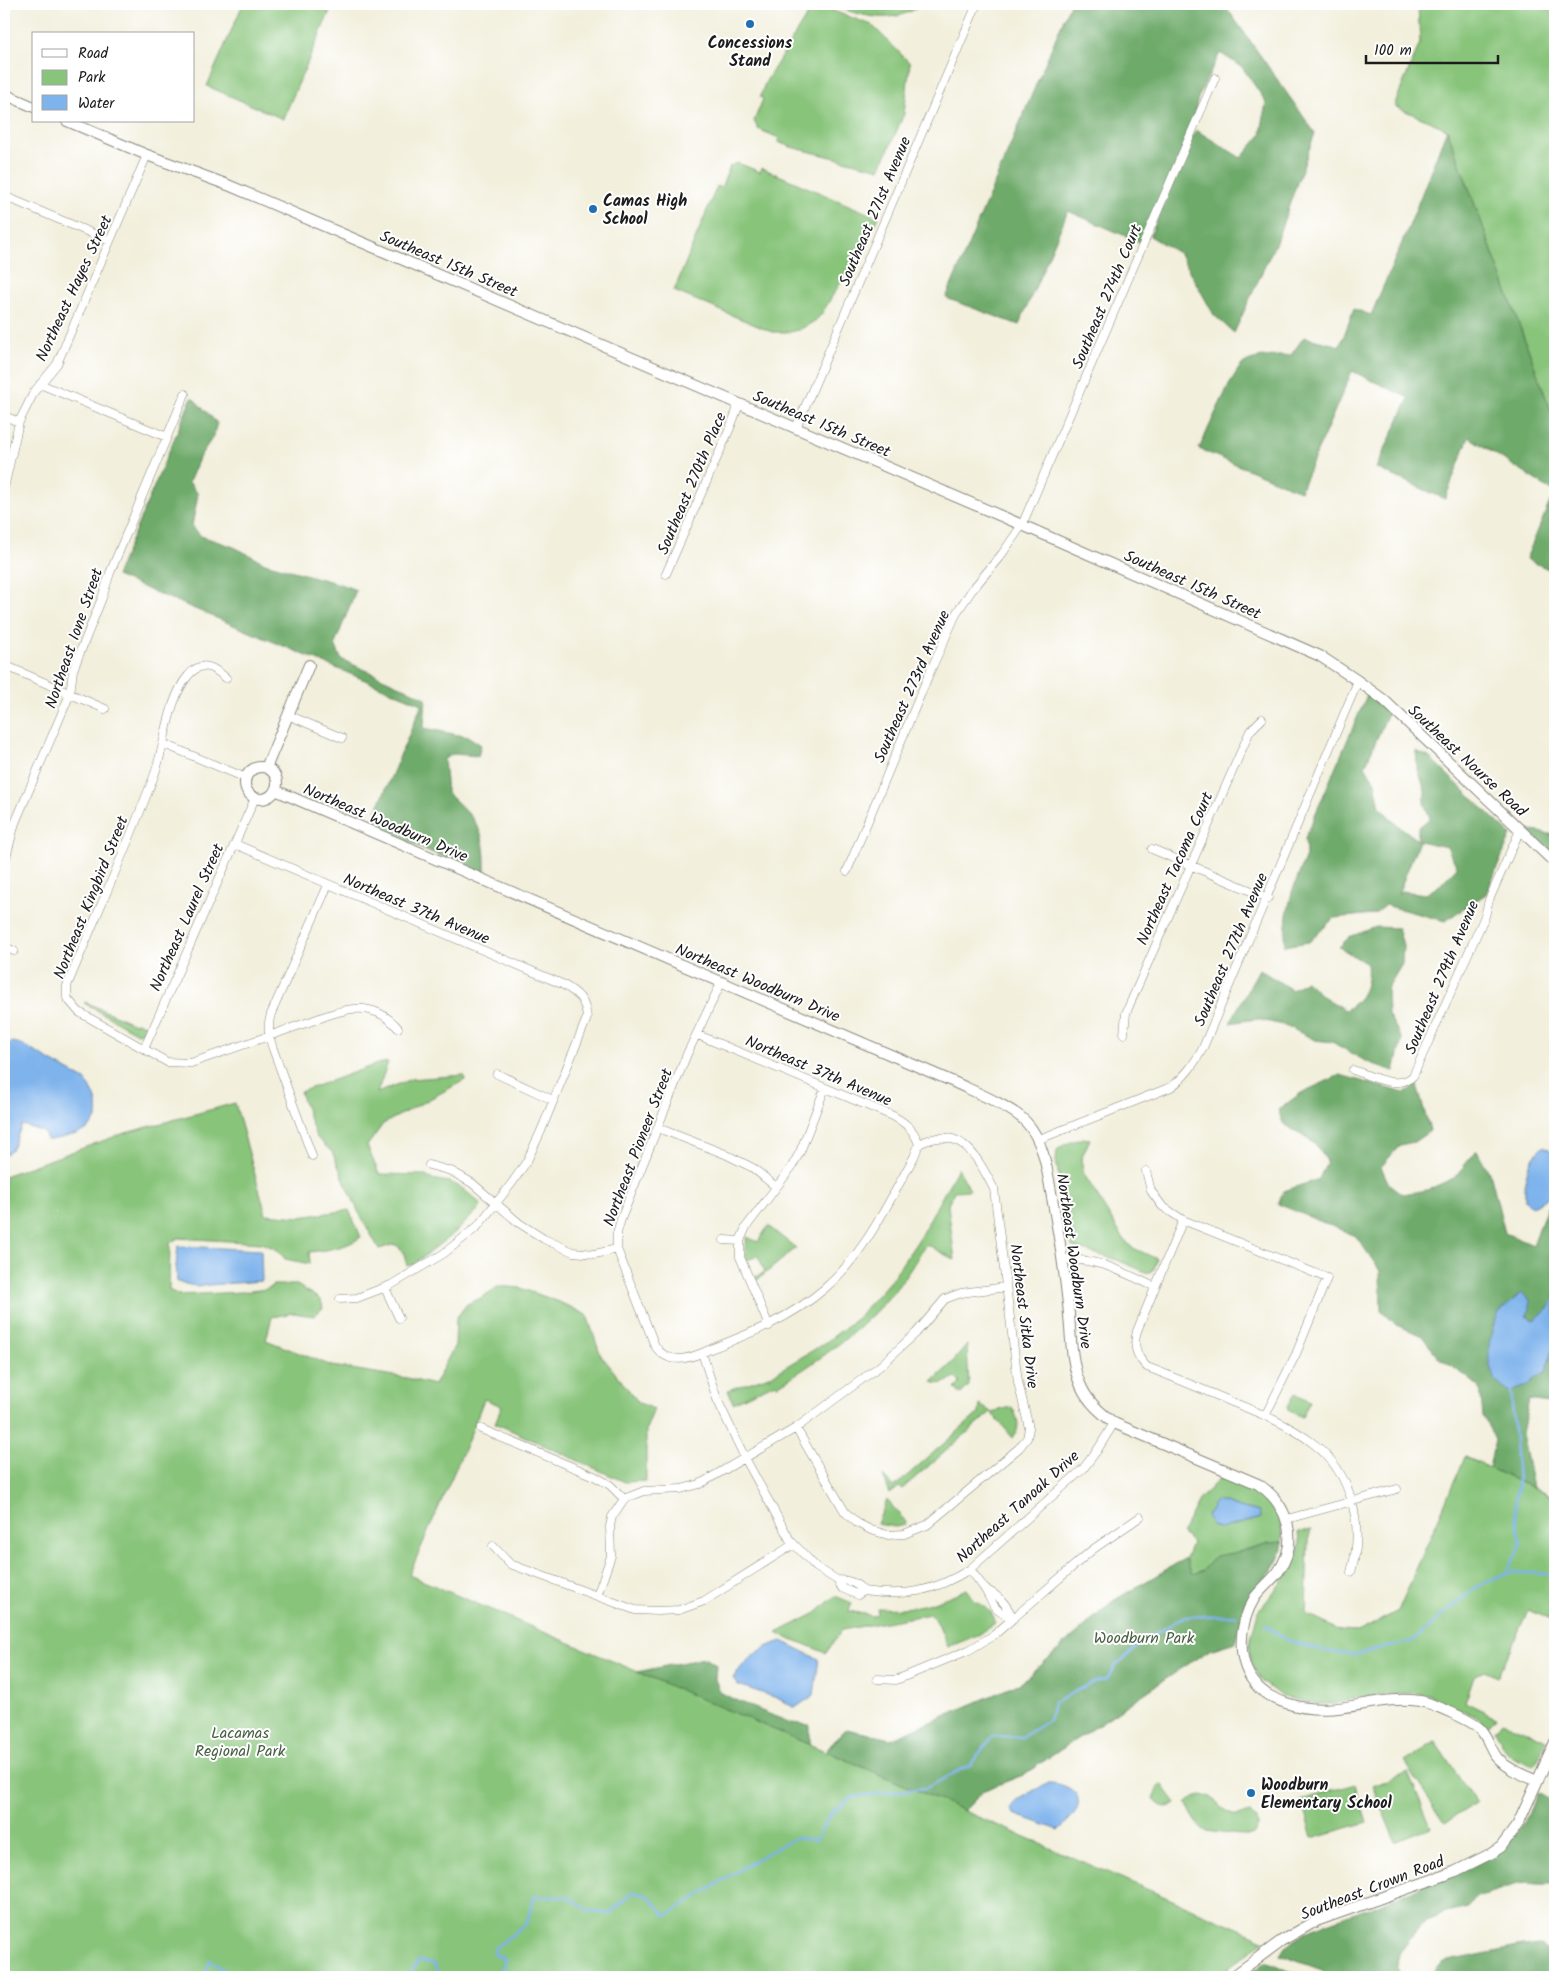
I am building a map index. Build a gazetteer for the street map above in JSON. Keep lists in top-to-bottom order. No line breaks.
{"streets":{"street":["Southeast 271st Avenue","Southeast 15th Street","Northeast Hayes Street","Southeast 274th Court","Southeast 270th Place","Northeast Ione Street","Southeast 273rd Avenue","Southeast Nourse Road","Northeast Woodburn Drive","Northeast Tacoma Court","Northeast Kingbird Street","Northeast 37th Avenue","Northeast Laurel Street","Southeast 277th Avenue","Southeast 279th Avenue","Northeast Pioneer Street","Northeast Sitka Drive","Northeast Tanoak Drive","Southeast Crown Road"]},"crossings":[["Southeast 271st Avenue","Southeast 15th Street"],["Southeast 15th Street","Northeast Hayes Street"],["Southeast 15th Street","Southeast 274th Court"],["Southeast 15th Street","Southeast 270th Place"],["Southeast 15th Street","Southeast 273rd Avenue"],["Southeast 15th Street","Southeast Nourse Road"],["Southeast 15th Street","Southeast 277th Avenue"],["Southeast 274th Court","Southeast 273rd Avenue"],["Southeast Nourse Road","Southeast 277th Avenue"],["Southeast Nourse Road","Southeast 279th Avenue"],["Northeast Woodburn Drive","Northeast Laurel Street"],["Northeast Woodburn Drive","Southeast 277th Avenue"],["Northeast Woodburn Drive","Northeast Pioneer Street"],["Northeast Woodburn Drive","Northeast Tanoak Drive"],["Northeast Woodburn Drive","Southeast Crown Road"],["Northeast Kingbird Street","Northeast Laurel Street"],["Northeast 37th Avenue","Northeast Laurel Street"],["Northeast 37th Avenue","Northeast Pioneer Street"],["Northeast 37th Avenue","Northeast Sitka Drive"],["Northeast Pioneer Street","Northeast Sitka Drive"],["Northeast Pioneer Street","Northeast Tanoak Drive"]],"parks":["Woodburn Park","Lacamas Regional Park"],"places":["Concessions Stand","Camas High School","Woodburn Elementary School"],"legend":["Road","Park","Water"],"scale_bar":"100 m"}
